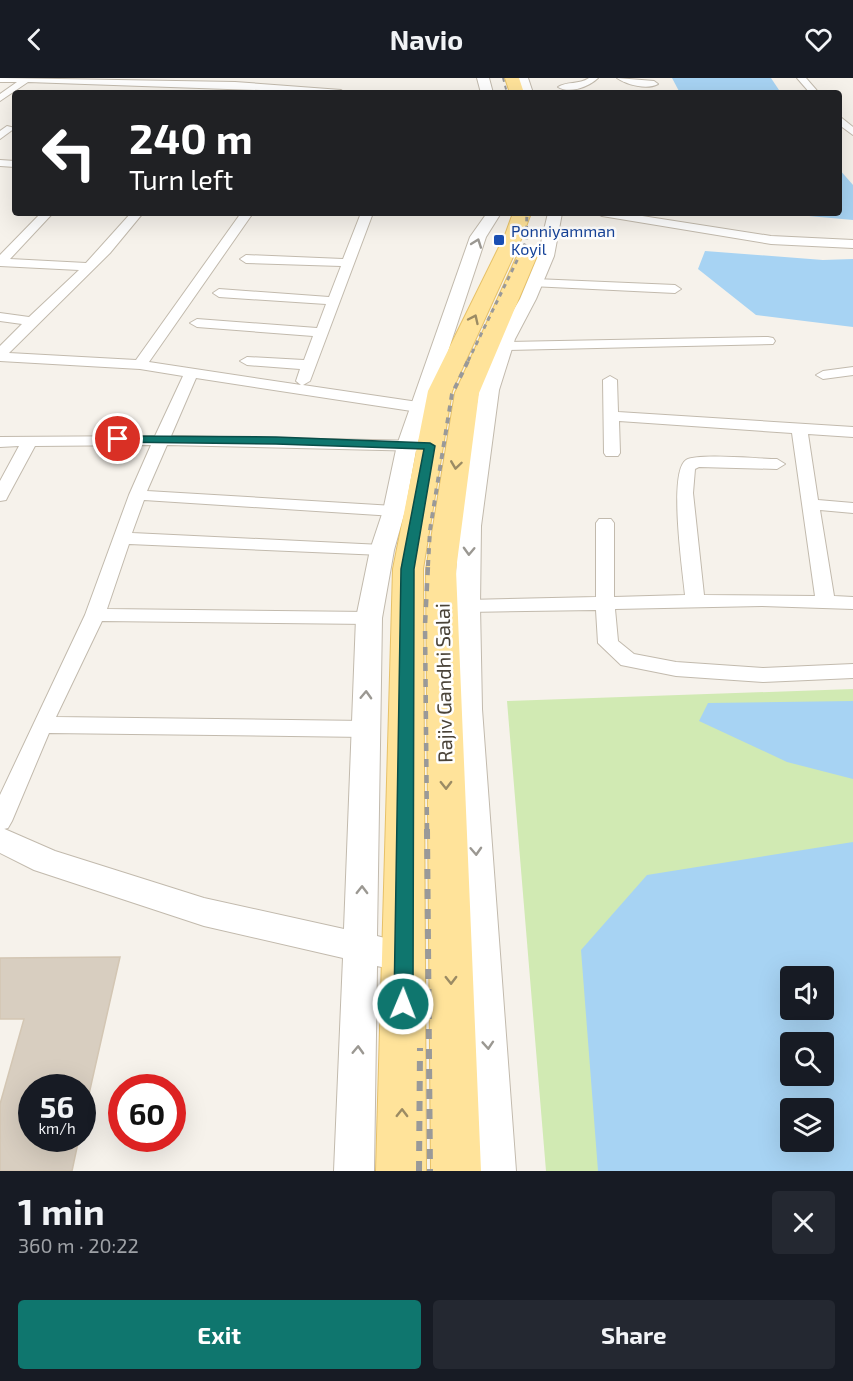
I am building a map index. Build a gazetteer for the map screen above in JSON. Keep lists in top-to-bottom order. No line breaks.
{"streets":{"main road":["Rajiv Gandhi Salai"]},"places":{"transit":["Ponniyamman Koyil"]},"page":{"header":"Navio","turn":["240 m","Turn left"],"speed":"56 km/h","limit":"60","heading":["1 min","360 m · 20:22"],"buttons":["Exit","Share"]}}
